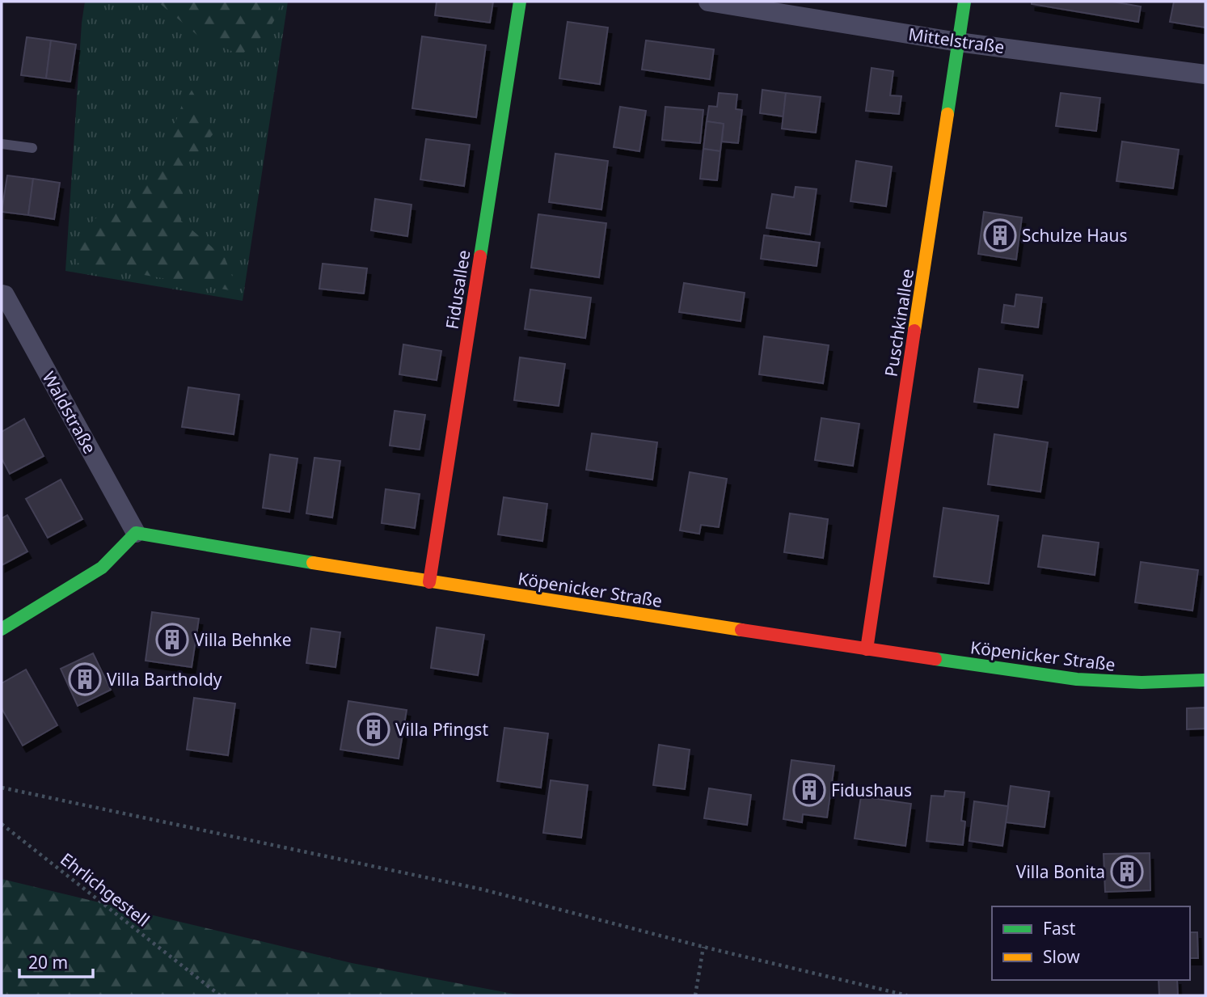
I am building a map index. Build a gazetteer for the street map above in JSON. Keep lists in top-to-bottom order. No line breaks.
{"streets":{"street":["Mittelstraße","Fidusallee","Puschkinallee","Waldstraße","Köpenicker Straße"],"path":["Ehrlichgestell"]},"crossings":[["Mittelstraße","Puschkinallee"],["Fidusallee","Köpenicker Straße"],["Puschkinallee","Köpenicker Straße"],["Waldstraße","Köpenicker Straße"]],"places":{"building":["Schulze Haus","Villa Behnke","Villa Bartholdy","Villa Pfingst","Fidushaus","Villa Bonita"]},"legend":["Fast","Slow"],"scale_bar":"20 m"}
